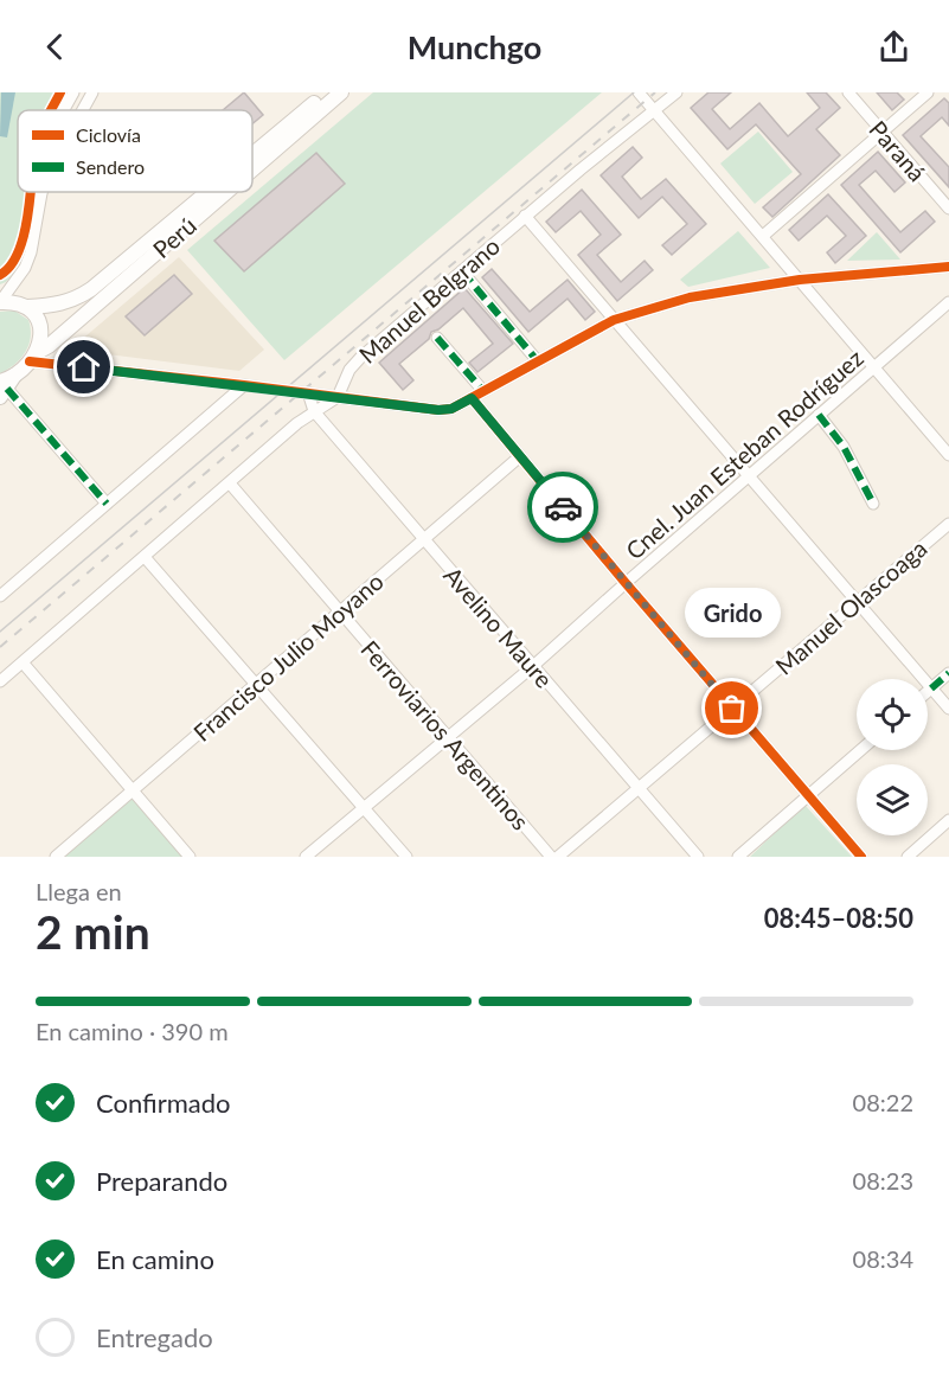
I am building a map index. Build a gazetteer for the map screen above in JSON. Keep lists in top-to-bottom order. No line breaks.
{"streets":{"main road":["Perú"],"street":["Paraná","Manuel Belgrano","Cnel. Juan Esteban Rodríguez","Manuel Olascoaga","Avelino Maure","Francisco Julio Moyano","Ferroviarios Argentinos"]},"crossings":[["Cnel. Juan Esteban Rodríguez","Avelino Maure"],["Cnel. Juan Esteban Rodríguez","Ferroviarios Argentinos"],["Manuel Olascoaga","Avelino Maure"],["Avelino Maure","Francisco Julio Moyano"],["Francisco Julio Moyano","Ferroviarios Argentinos"]],"places":["Grido"],"legend":["Ciclovía","Sendero"],"page":{"header":"Munchgo","bubble":"Grido","heading":["2 min","Llega en","08:45–08:50"],"bar":"En camino · 390 m","list":[["Confirmado","08:22"],["Preparando","08:23"],["En camino","08:34"],"Entregado"]}}
